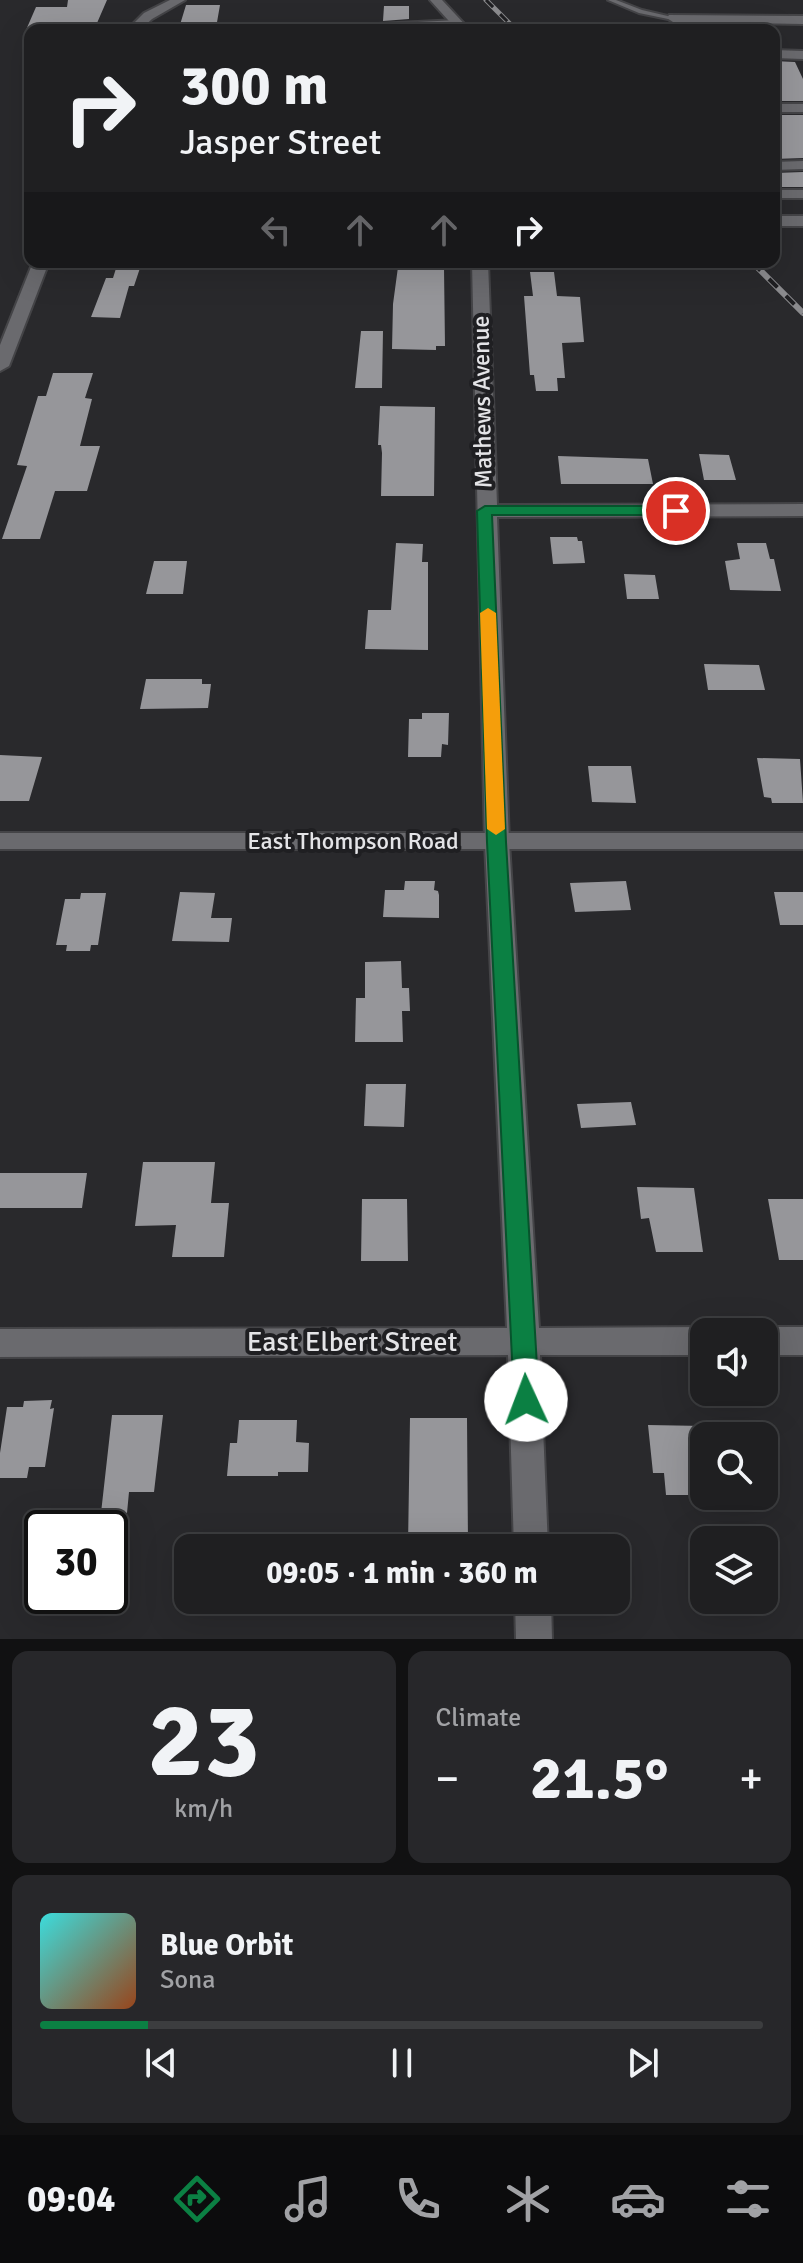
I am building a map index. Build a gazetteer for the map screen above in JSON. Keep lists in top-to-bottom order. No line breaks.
{"streets":{"street":["Mathews Avenue","East Thompson Road","East Elbert Street"]},"crossings":[["Mathews Avenue","East Thompson Road"],["Mathews Avenue","East Elbert Street"]],"page":{"turn":["300 m","Jasper Street"],"limit":"30","trip":"09:05 · 1 min · 360 m","tile":[["23","km/h"],"Climate"],"heat":["−","21.5°","+"],"song":["Blue Orbit","Sona"],"tabs":"09:04"}}
